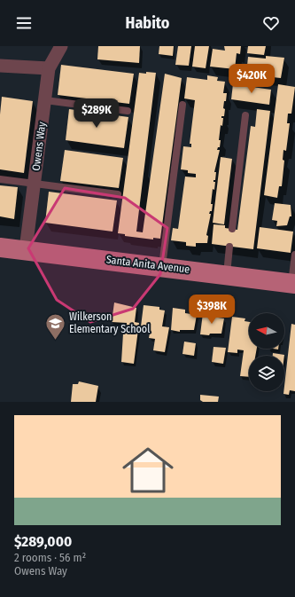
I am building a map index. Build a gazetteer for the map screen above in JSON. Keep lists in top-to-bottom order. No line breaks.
{"streets":{"main road":["Santa Anita Avenue"],"street":["Owens Way"]},"crossings":[["Owens Way","Santa Anita Avenue"]],"places":{"school or university":["Wilkerson Elementary School"]},"north":"left","page":{"header":"Habito","price":["$420K","$289K","$398K"],"list":[{"name":"$289,000","note":"2 rooms · 56 m² · Owens Way"}]}}
